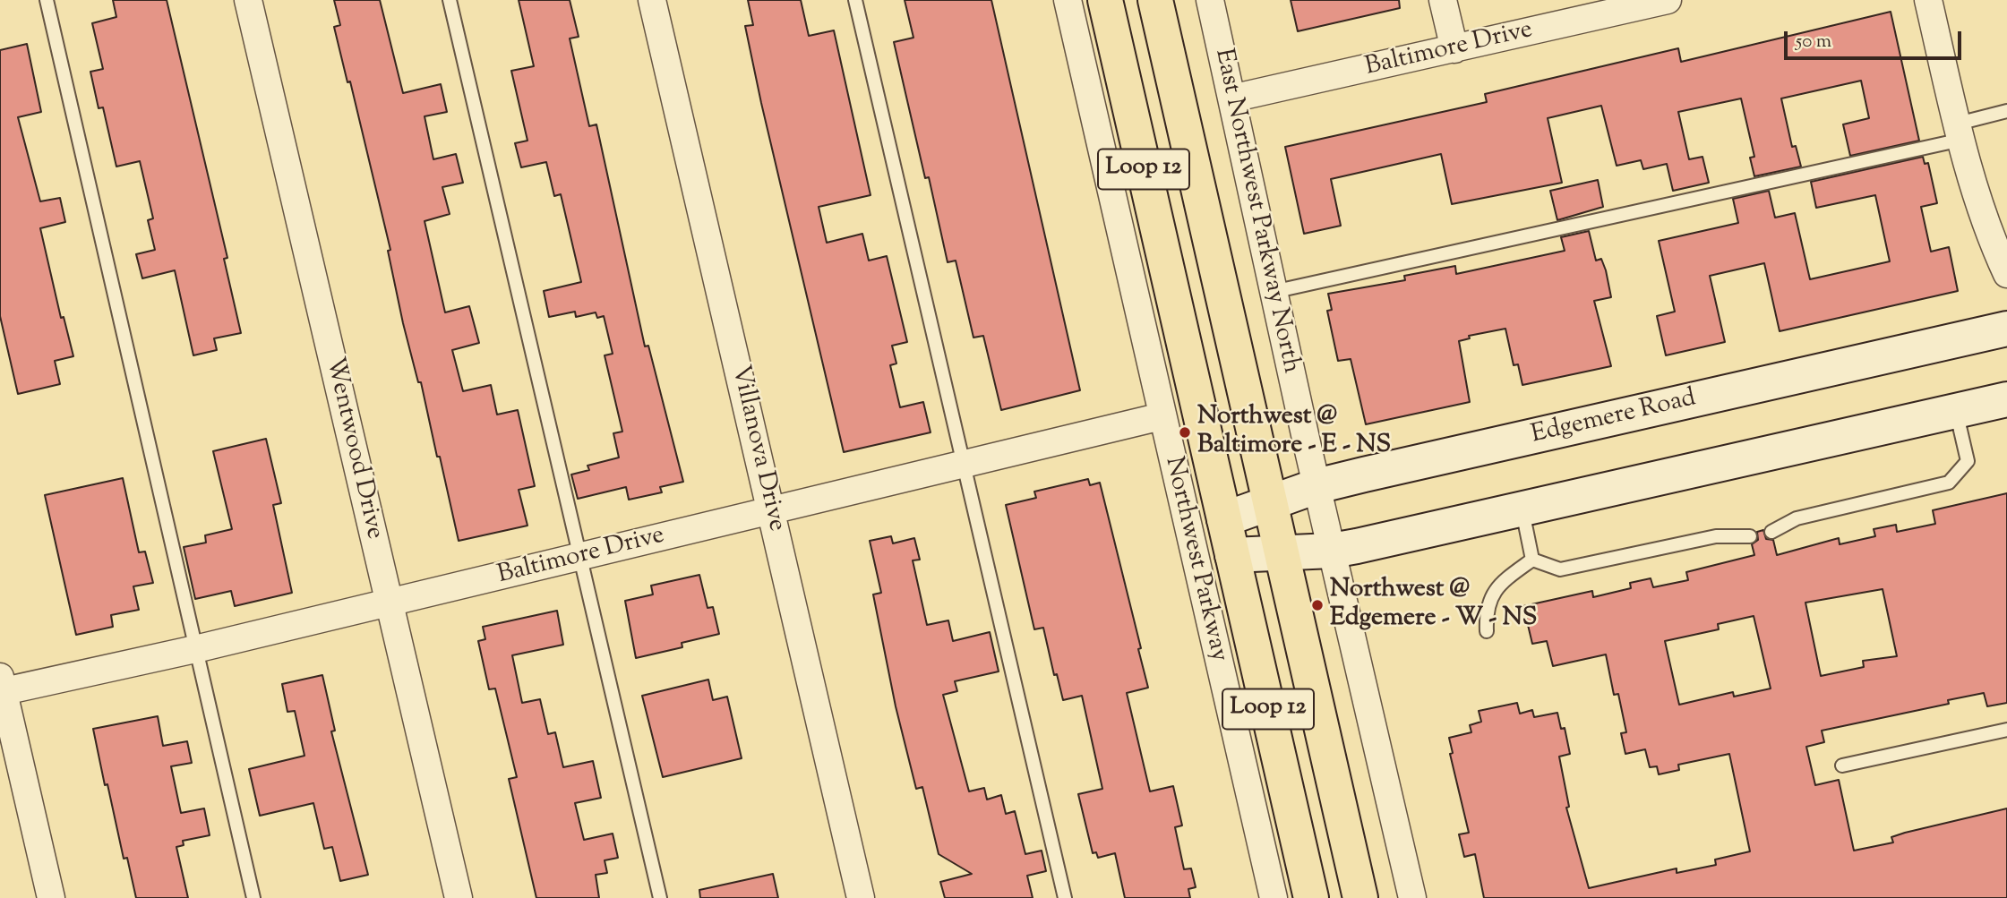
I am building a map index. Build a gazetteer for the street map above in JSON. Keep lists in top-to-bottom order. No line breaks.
{"streets":{"main road":["Loop 12"],"street":["Baltimore Drive","East Northwest Parkway North","Edgemere Road","Wentwood Drive","Villanova Drive","Northwest Parkway"]},"crossings":[["Baltimore Drive","East Northwest Parkway North"],["Baltimore Drive","Wentwood Drive"],["Baltimore Drive","Villanova Drive"],["Baltimore Drive","Northwest Parkway"],["Loop 12","Edgemere Road"],["East Northwest Parkway North","Edgemere Road"]],"places":["Northwest @ Baltimore - E - NS","Northwest @ Edgemere - W - NS"],"scale_bar":"50 m"}
